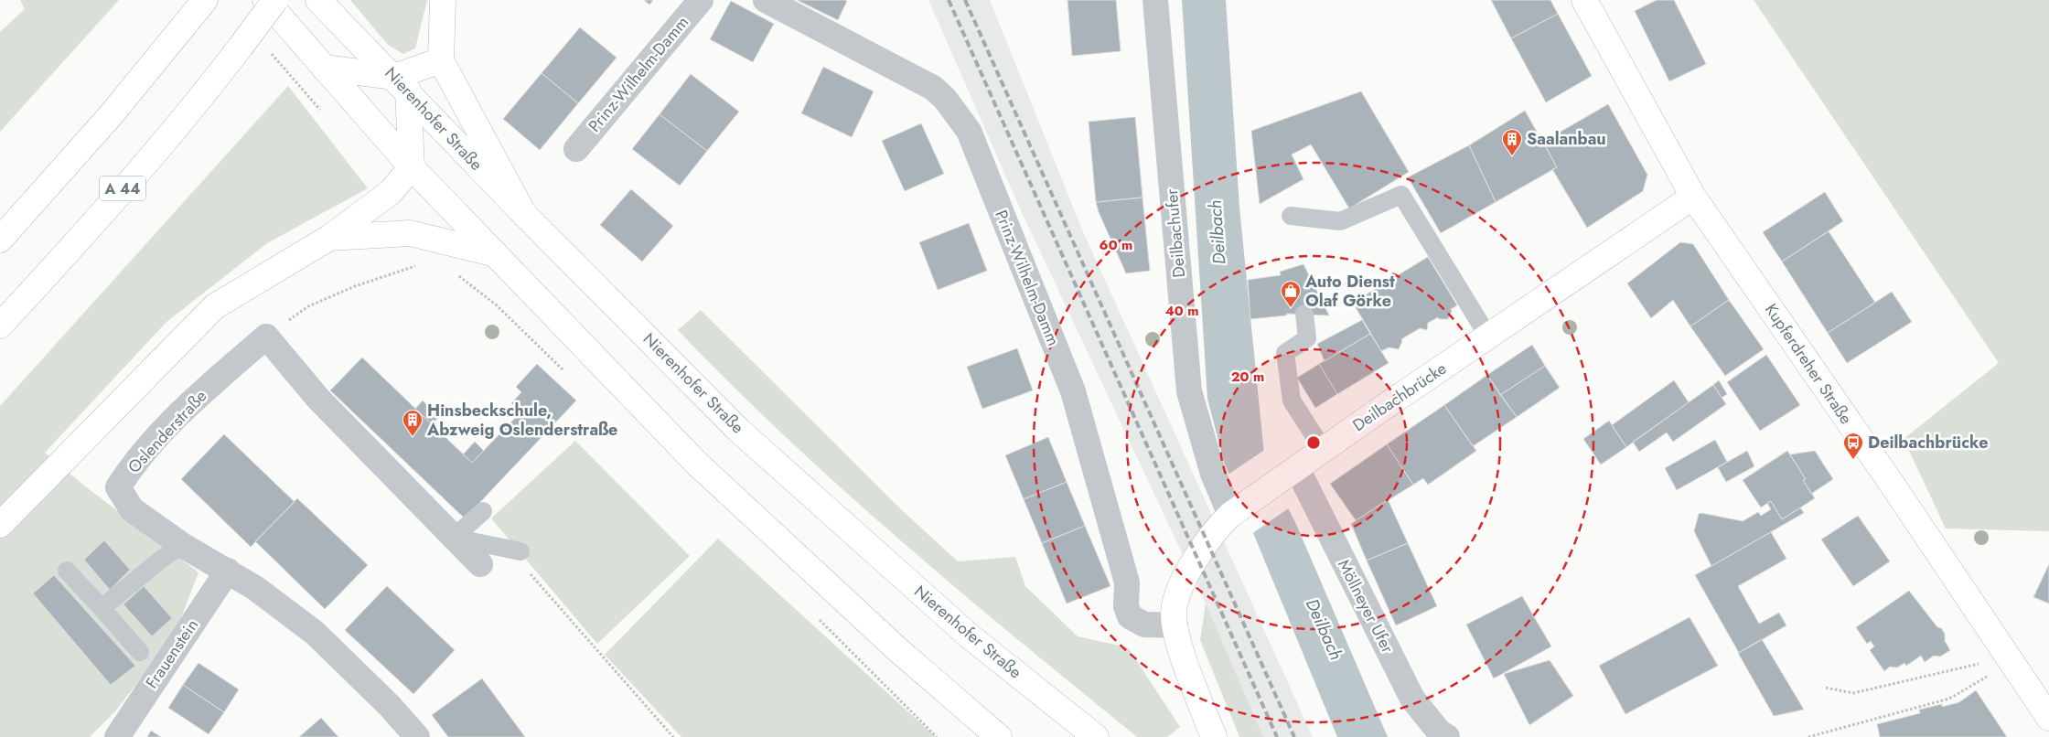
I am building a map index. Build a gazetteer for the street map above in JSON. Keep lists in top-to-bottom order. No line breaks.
{"streets":{"main road":["Nierenhofer Straße","A 44","Kupferdreher Straße","Deilbachbrücke"],"street":["Prinz-Wilhelm-Damm","Deilbachufer","Oslenderstraße","Möllneyer Ufer","Frauenstein"]},"crossings":[["Prinz-Wilhelm-Damm","Deilbachbrücke"],["Deilbachufer","Deilbachbrücke"],["Kupferdreher Straße","Deilbachbrücke"],["Deilbachbrücke","Möllneyer Ufer"],["Oslenderstraße","Frauenstein"]],"water":["Deilbach"],"places":{"building":["Saalanbau","Hinsbeckschule, Abzweig Oslenderstraße"],"shop":["Auto Dienst Olaf Görke"],"bus stop":["Deilbachbrücke"]},"rings":["60 m","40 m","20 m"]}
